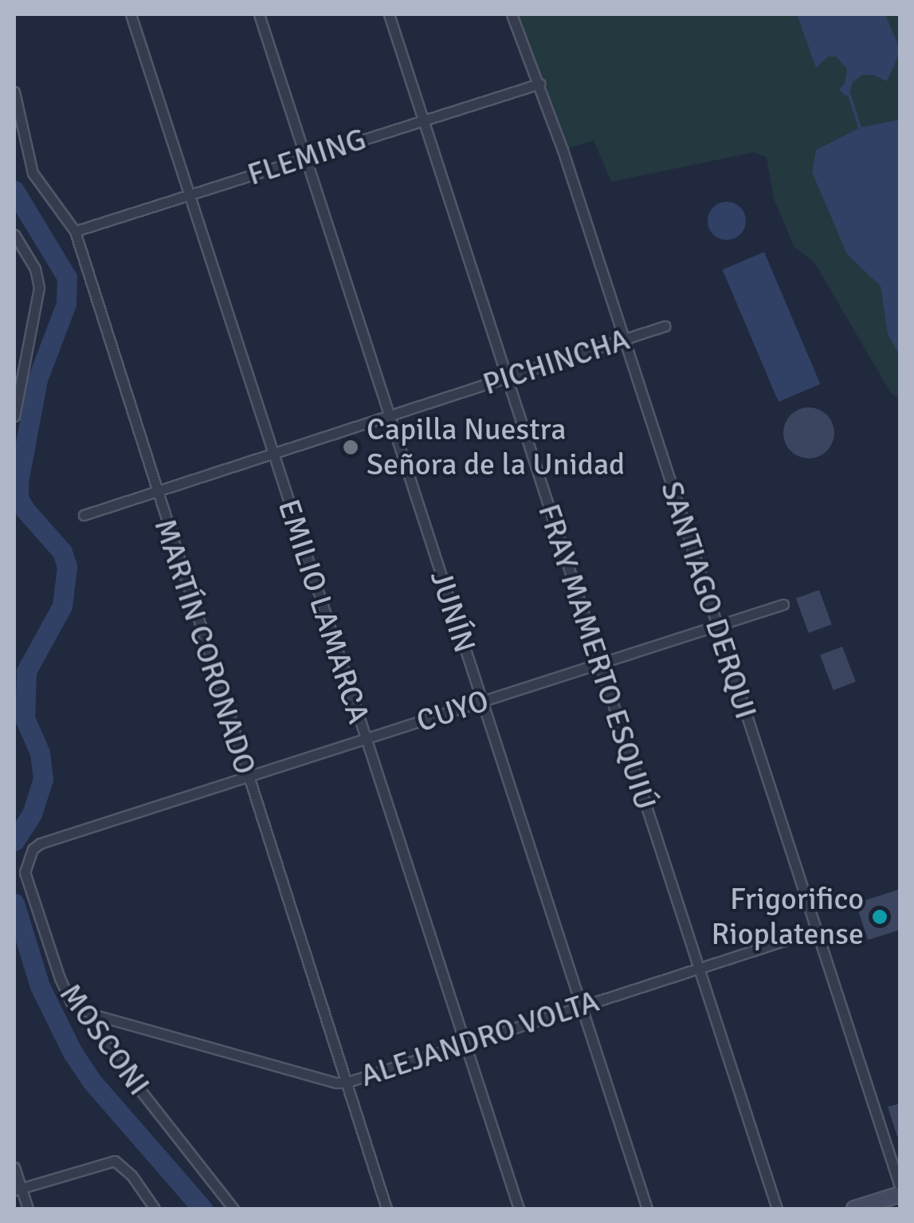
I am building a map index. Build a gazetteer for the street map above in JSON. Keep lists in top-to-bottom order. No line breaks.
{"streets":{"street":["FLEMING","PICHINCHA","SANTIAGO DERQUI","EMILIO LAMARCA","JUNÍN","MARTÍN CORONADO","FRAY MAMERTO ESQUIÚ","CUYO","ALEJANDRO VOLTA","MOSCONI"]},"crossings":[["FLEMING","SANTIAGO DERQUI"],["FLEMING","EMILIO LAMARCA"],["FLEMING","JUNÍN"],["FLEMING","MARTÍN CORONADO"],["FLEMING","FRAY MAMERTO ESQUIÚ"],["PICHINCHA","SANTIAGO DERQUI"],["PICHINCHA","EMILIO LAMARCA"],["PICHINCHA","JUNÍN"],["PICHINCHA","MARTÍN CORONADO"],["PICHINCHA","FRAY MAMERTO ESQUIÚ"],["SANTIAGO DERQUI","CUYO"],["SANTIAGO DERQUI","ALEJANDRO VOLTA"],["EMILIO LAMARCA","CUYO"],["EMILIO LAMARCA","ALEJANDRO VOLTA"],["JUNÍN","CUYO"],["JUNÍN","ALEJANDRO VOLTA"],["MARTÍN CORONADO","CUYO"],["MARTÍN CORONADO","ALEJANDRO VOLTA"],["FRAY MAMERTO ESQUIÚ","CUYO"],["FRAY MAMERTO ESQUIÚ","ALEJANDRO VOLTA"],["CUYO","MOSCONI"],["ALEJANDRO VOLTA","MOSCONI"]],"places":["Capilla Nuestra Señora de la Unidad","Frigorifico Rioplatense"]}
